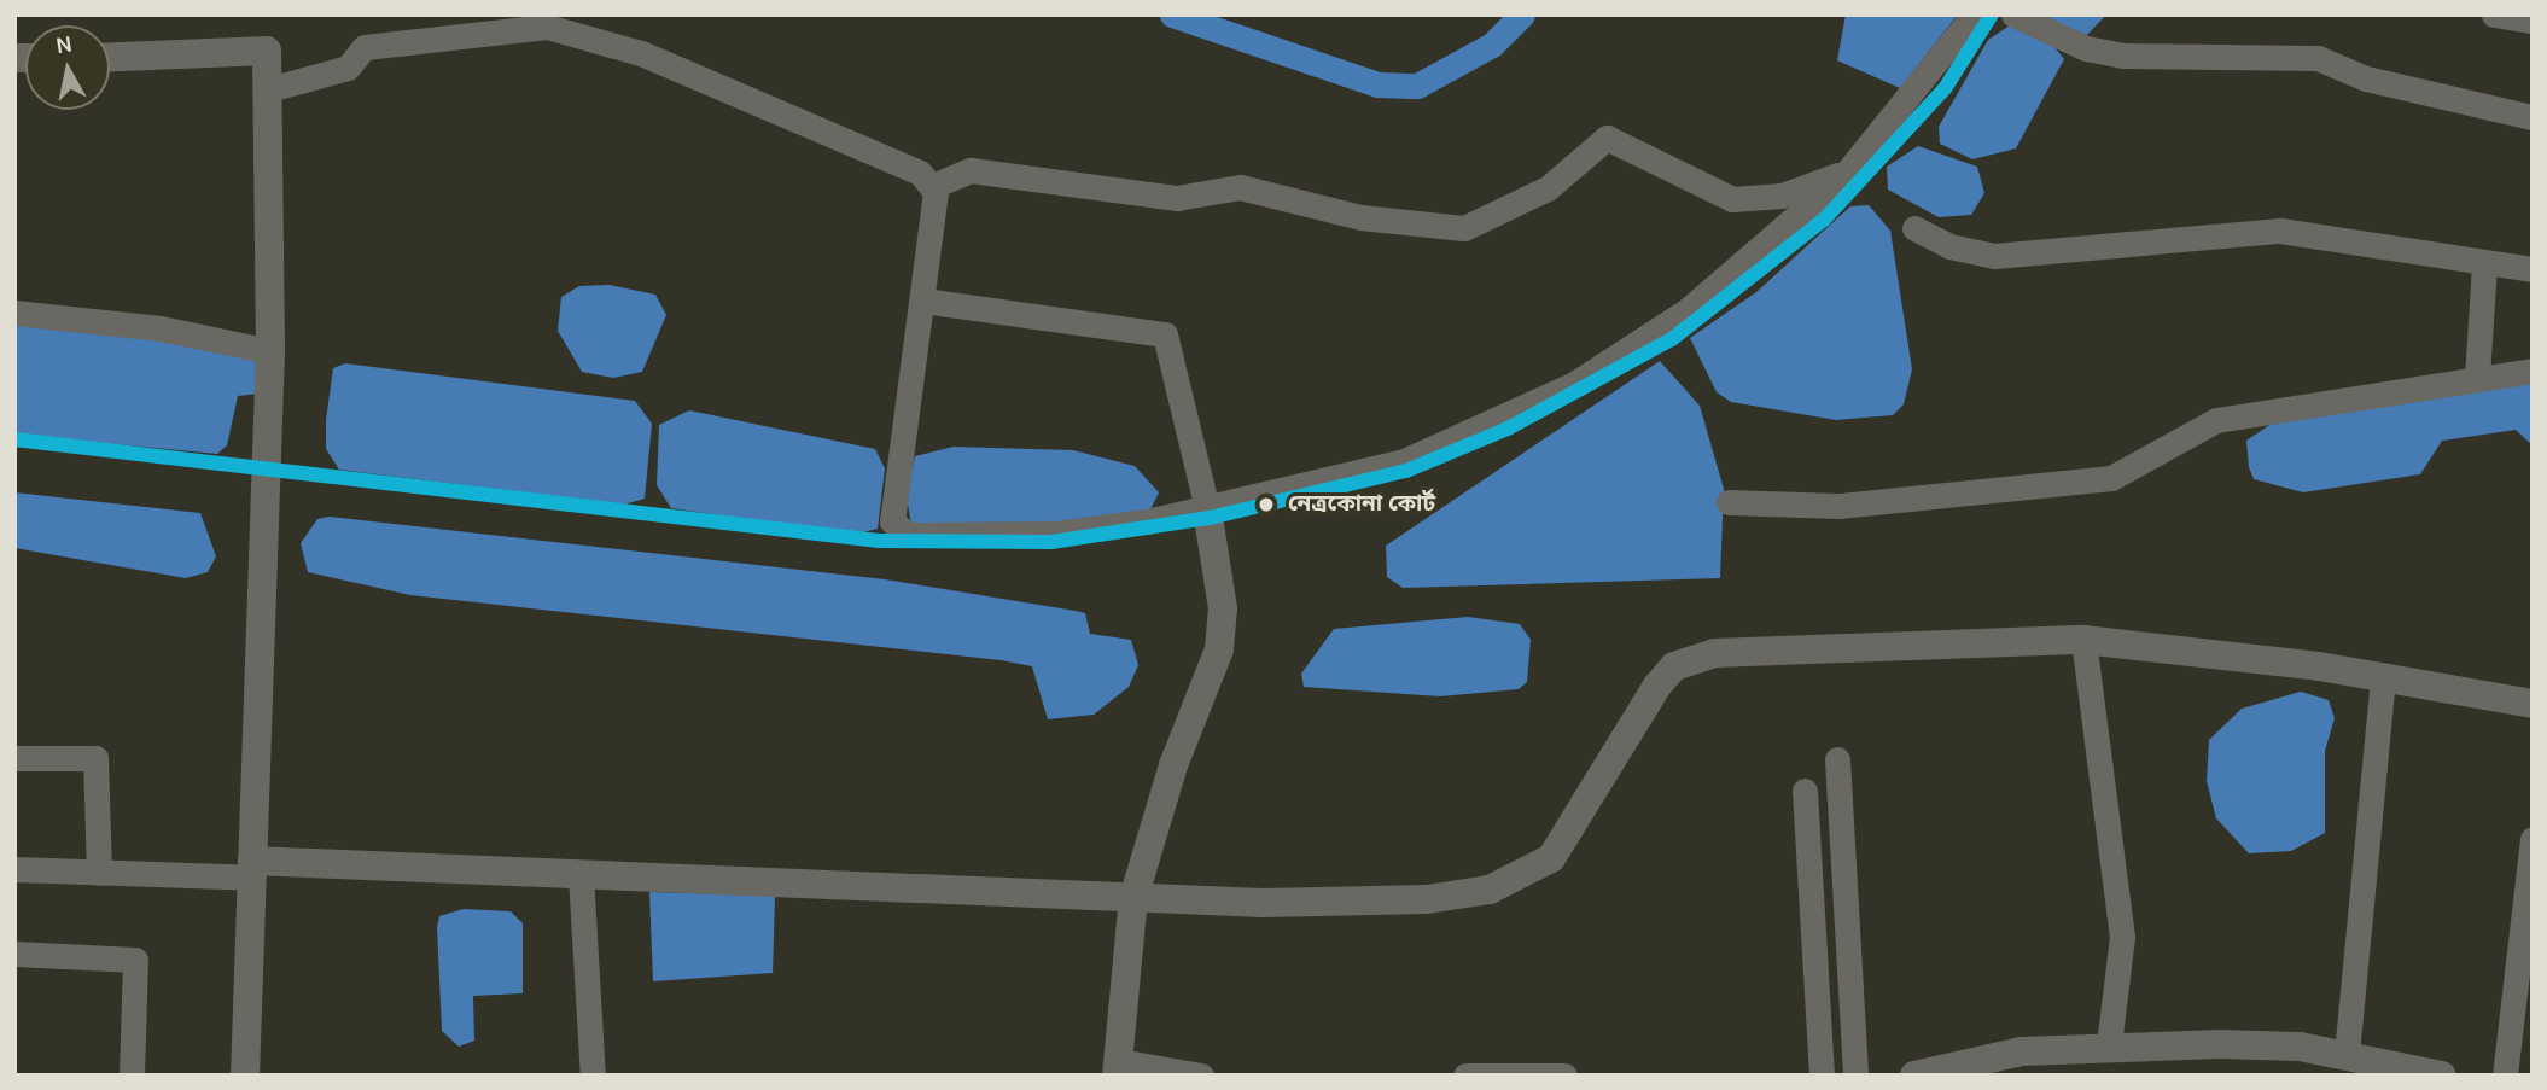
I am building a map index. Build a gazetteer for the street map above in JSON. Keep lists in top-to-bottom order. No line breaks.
{"places":["নেত্রকোনা কোর্ট"],"north":"top"}
